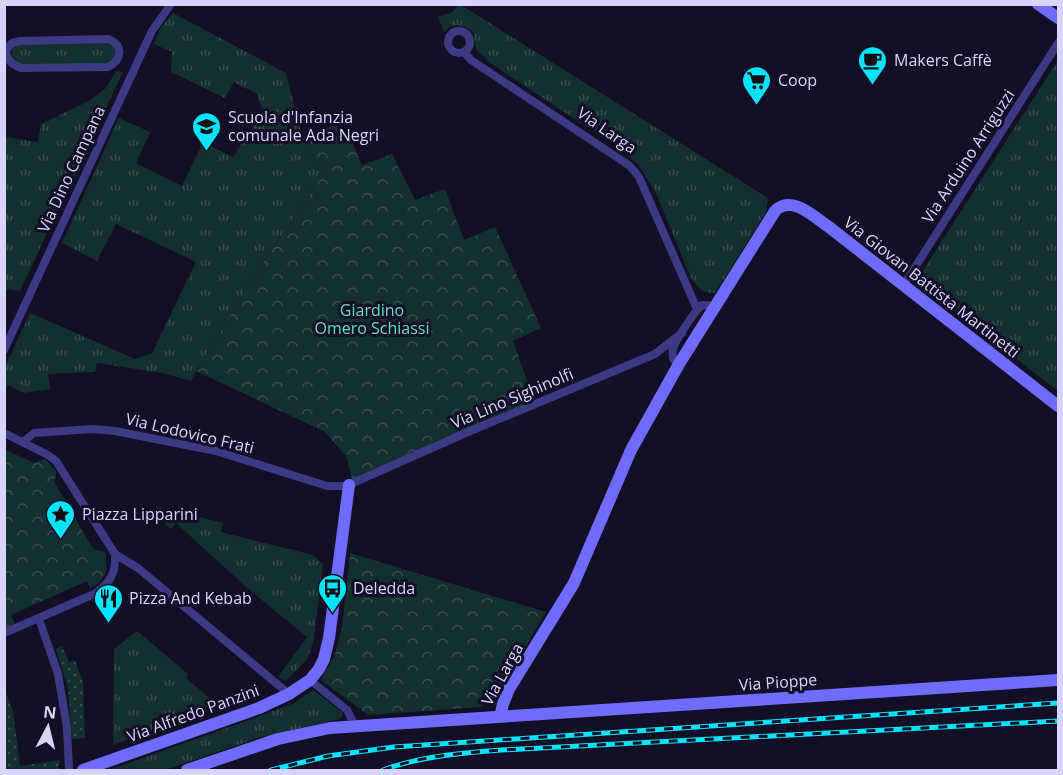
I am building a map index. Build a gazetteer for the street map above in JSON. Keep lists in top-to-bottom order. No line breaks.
{"streets":{"street":["Via Larga","Via Arduino Arriguzzi","Via Dino Campana","Via Giovan Battista Martinetti","Via Lino Sighinolfi","Via Lodovico Frati","Via Pioppe","Via Alfredo Panzini"]},"crossings":[["Via Larga","Via Giovan Battista Martinetti"],["Via Larga","Via Lino Sighinolfi"],["Via Larga","Via Pioppe"],["Via Arduino Arriguzzi","Via Giovan Battista Martinetti"],["Via Lino Sighinolfi","Via Lodovico Frati"],["Via Lino Sighinolfi","Via Alfredo Panzini"],["Via Lodovico Frati","Via Alfredo Panzini"]],"parks":["Giardino Omero Schiassi"],"places":{"cafe":["Makers Caffè"],"supermarket":["Coop"],"school or university":["Scuola d'Infanzia comunale Ada Negri"],"place":["Piazza Lipparini"],"bus stop":["Deledda"],"restaurant":["Pizza And Kebab"]},"north":"top"}
